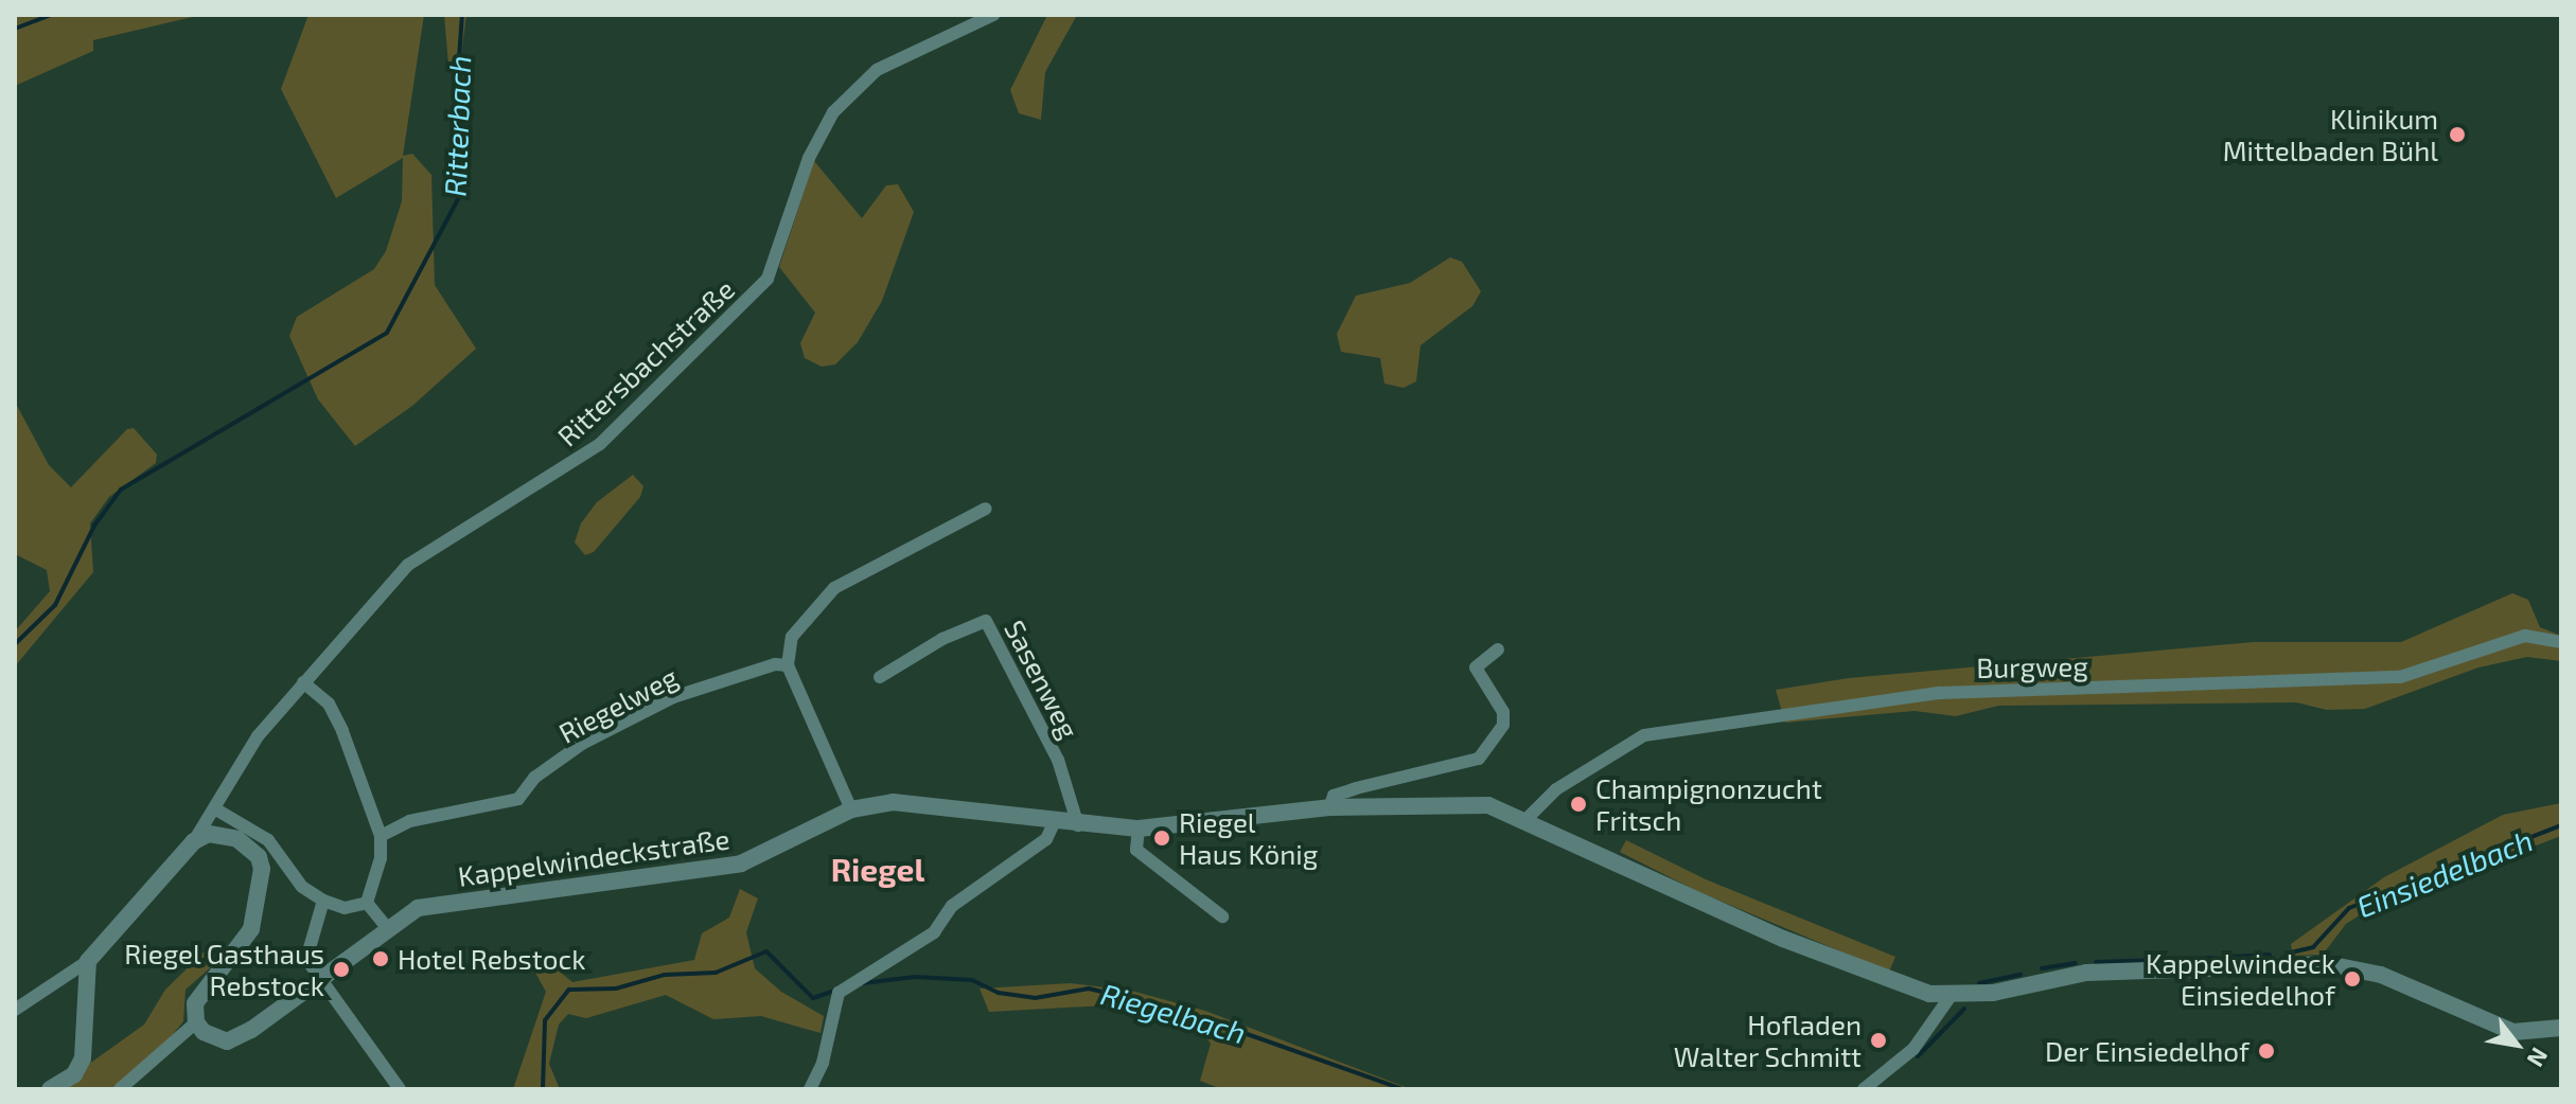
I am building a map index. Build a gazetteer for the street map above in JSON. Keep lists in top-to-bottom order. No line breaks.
{"streets":{"street":["Rittersbachstraße","Burgweg","Sasenweg","Riegelweg","Kappelwindeckstraße"]},"crossings":[["Burgweg","Kappelwindeckstraße"],["Sasenweg","Kappelwindeckstraße"]],"districts":["Riegel"],"water":["Ritterbach","Einsiedelbach","Riegelbach"],"places":["Klinikum Mittelbaden Bühl","Champignonzucht Fritsch","Riegel Haus König","Hotel Rebstock","Riegel Gasthaus Rebstock","Kappelwindeck Einsiedelhof","Hofladen Walter Schmitt","Der Einsiedelhof"],"north":"bottom right"}
